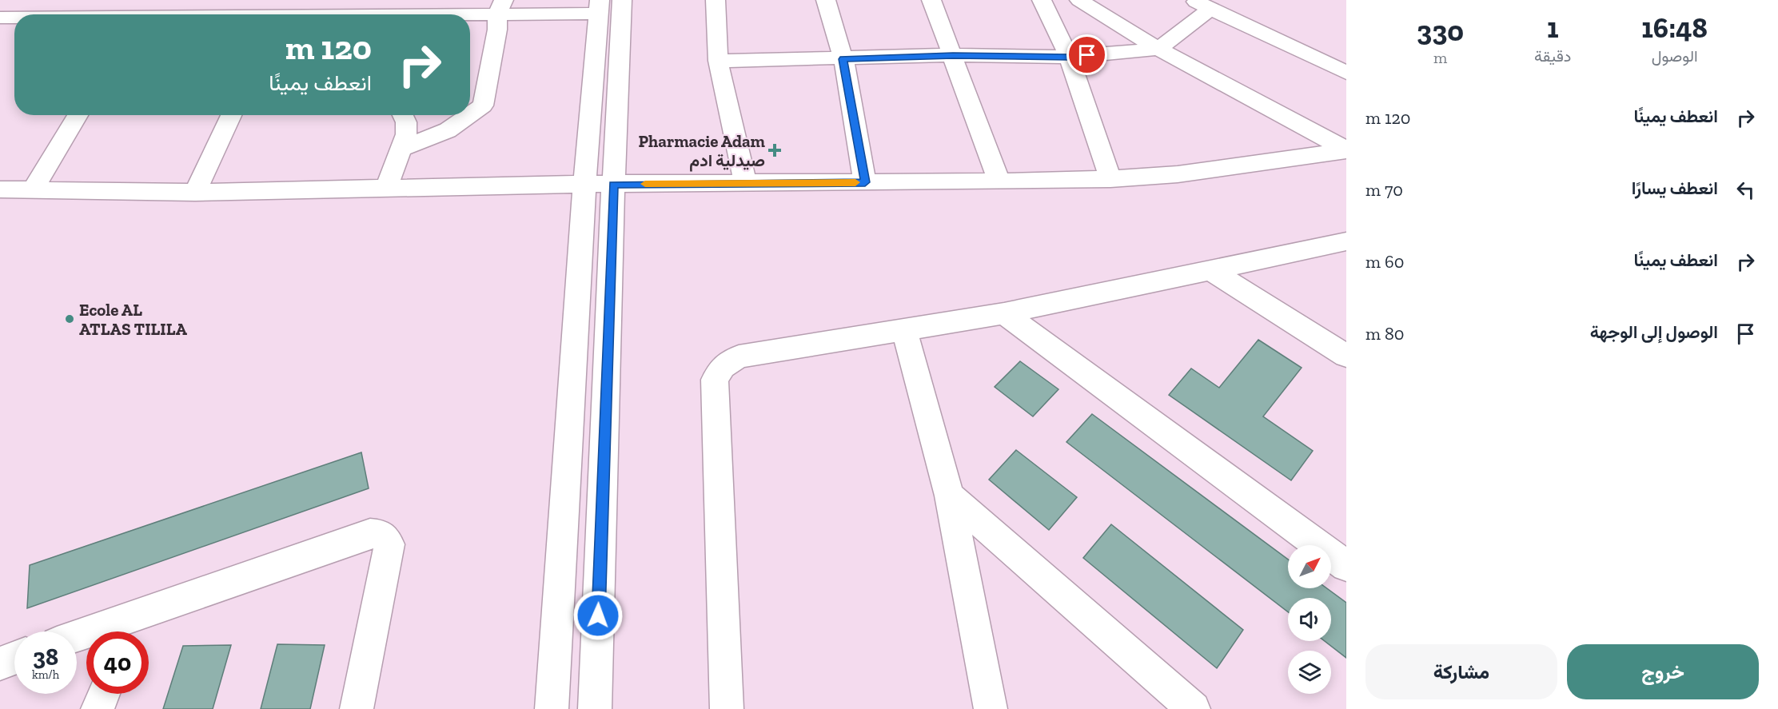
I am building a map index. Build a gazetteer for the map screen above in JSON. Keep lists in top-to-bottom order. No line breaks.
{"places":{"health":["Pharmacie Adam صيدلية ادم"],"other":["Ecole AL ATLAS TILILA"]},"north":"top right","page":{"eta":["16:48","الوصول","1","دقيقة","330","m"],"turn":["120 m","انعطف يمينًا"],"list":[{"name":"انعطف يمينًا","value":"120 m"},{"name":"انعطف يسارًا","value":"70 m"},{"name":"انعطف يمينًا","value":"60 m"},{"name":"الوصول إلى الوجهة","value":"80 m"}],"speed":"38 km/h","limit":"40","buttons":["خروج","مشاركة"]}}
